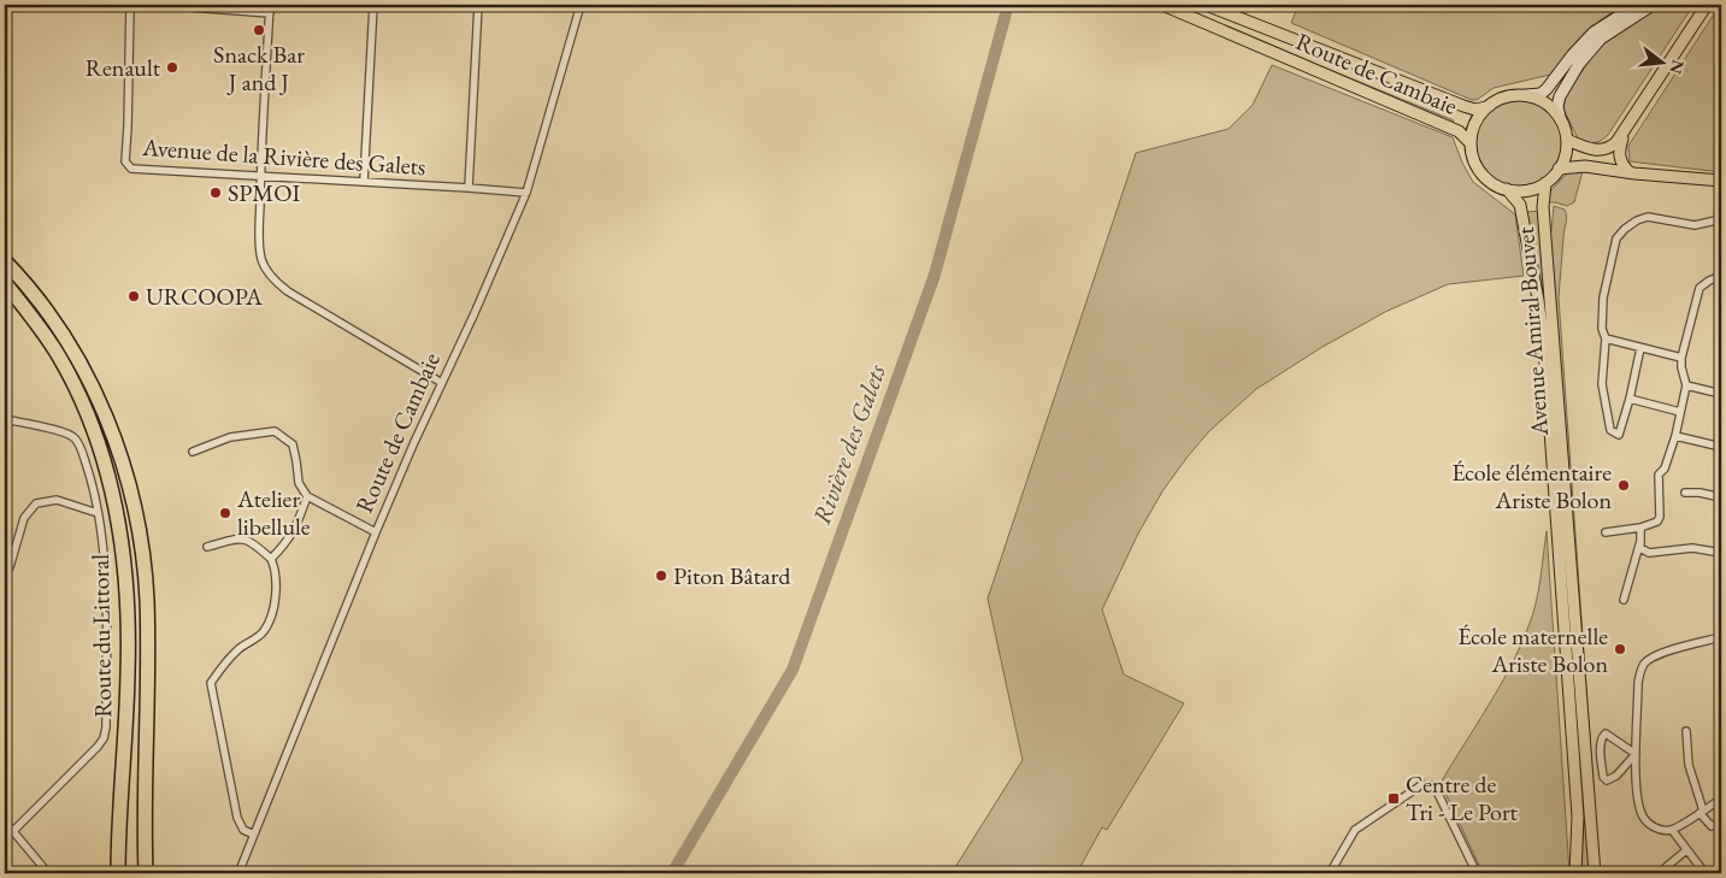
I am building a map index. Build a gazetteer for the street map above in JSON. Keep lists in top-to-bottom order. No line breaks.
{"streets":{"highway":["Route du Littoral"],"main road":["Route de Cambaie","Avenue Amiral Bouvet"],"street":["Avenue de la Rivière des Galets"]},"crossings":[["Route de Cambaie","Avenue de la Rivière des Galets"],["Route de Cambaie","Avenue Amiral Bouvet"]],"water":["Rivière des Galets"],"places":{"other":["Snack Bar J and J","Renault","SPMOI","URCOOPA","École élémentaire Ariste Bolon","Atelier libellule","Piton Bâtard","École maternelle Ariste Bolon"],"transit":["Centre de Tri - Le Port"]},"north":"right"}
